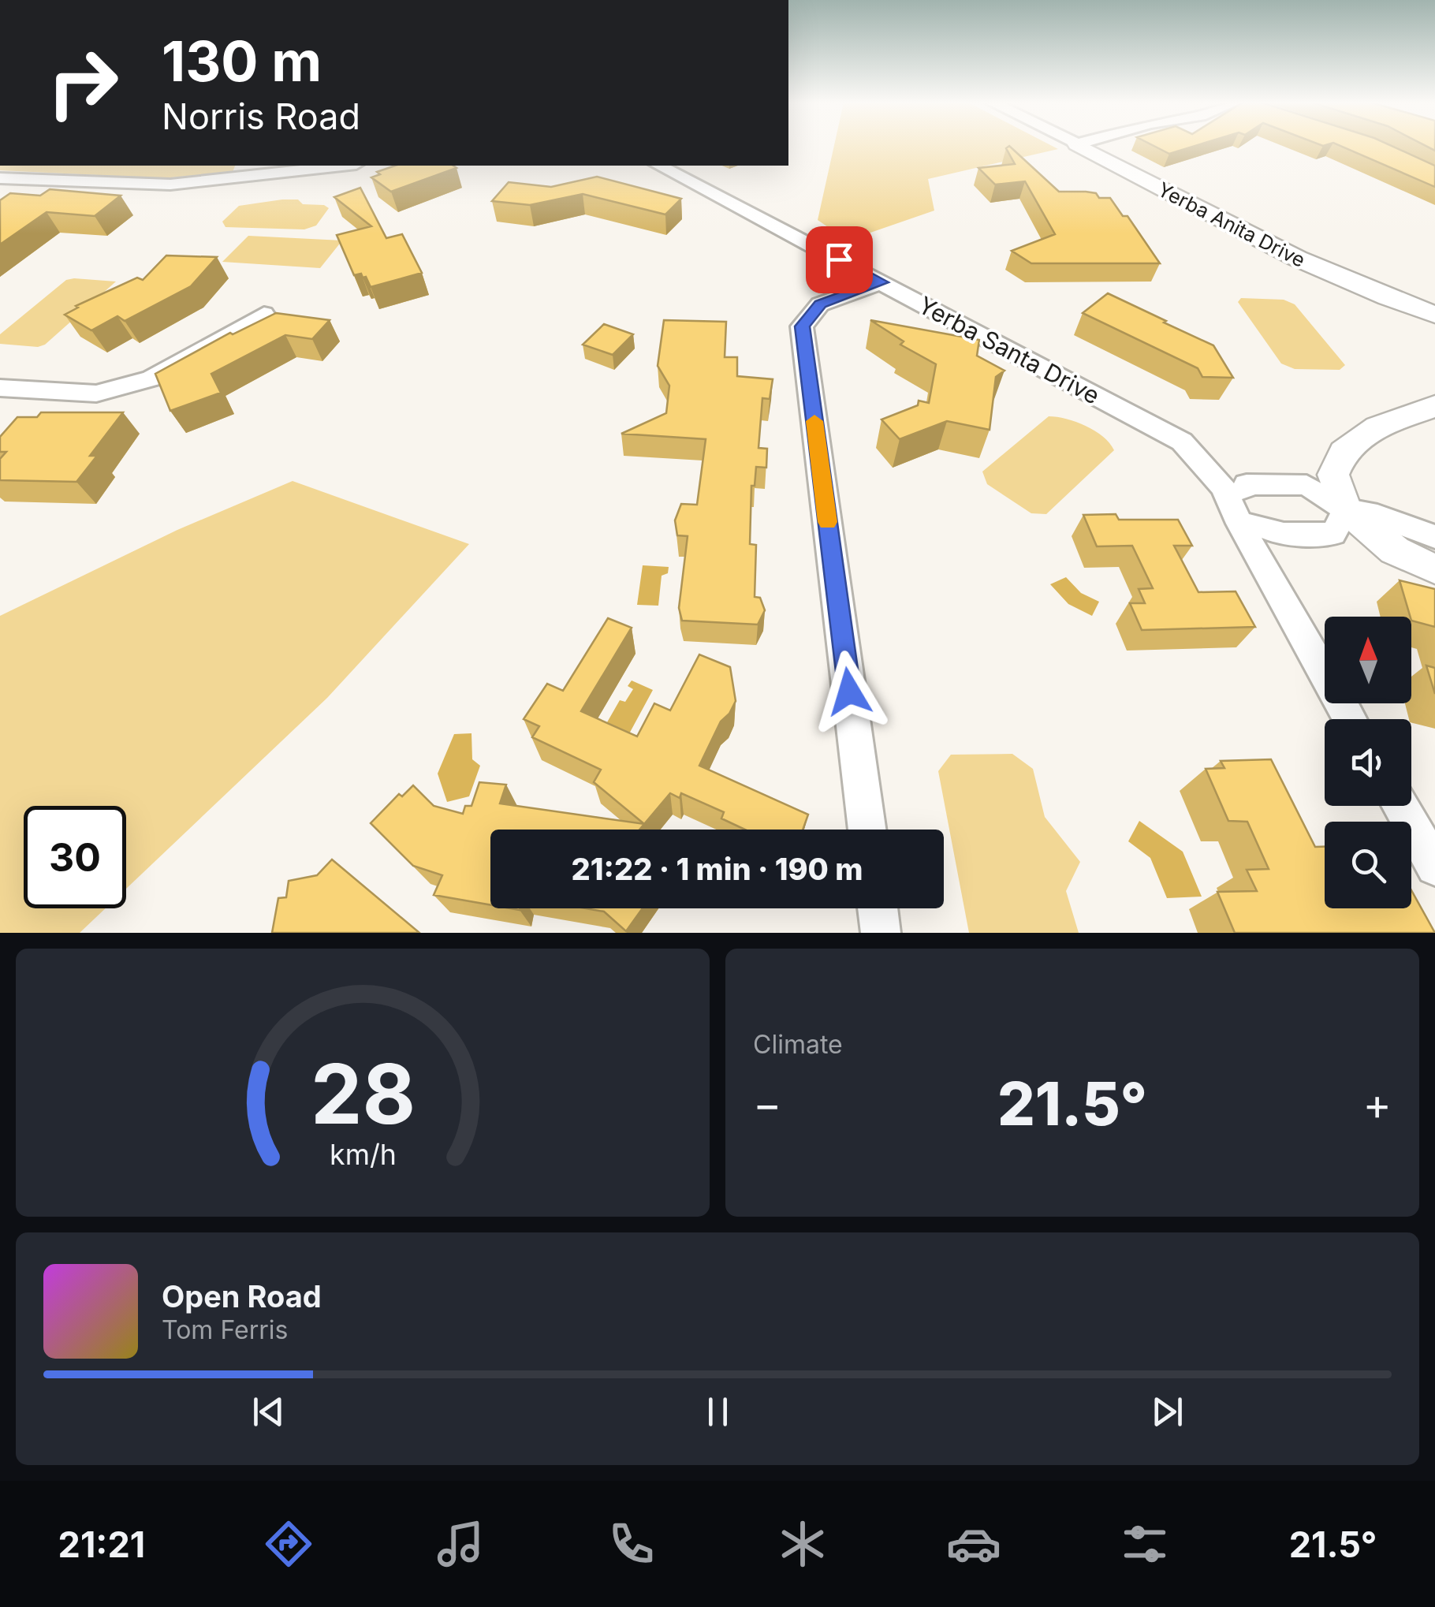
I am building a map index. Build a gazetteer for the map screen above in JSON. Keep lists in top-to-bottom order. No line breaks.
{"streets":{"street":["Yerba Anita Drive","Yerba Santa Drive"]},"north":"top","page":{"turn":["130 m","Norris Road"],"limit":"30","trip":"21:22 · 1 min · 190 m","tile":"Climate","heat":["−","21.5°","+"],"song":["Open Road","Tom Ferris"],"tabs":["21:21","21.5°"],"gauge":["28","km/h"]}}
